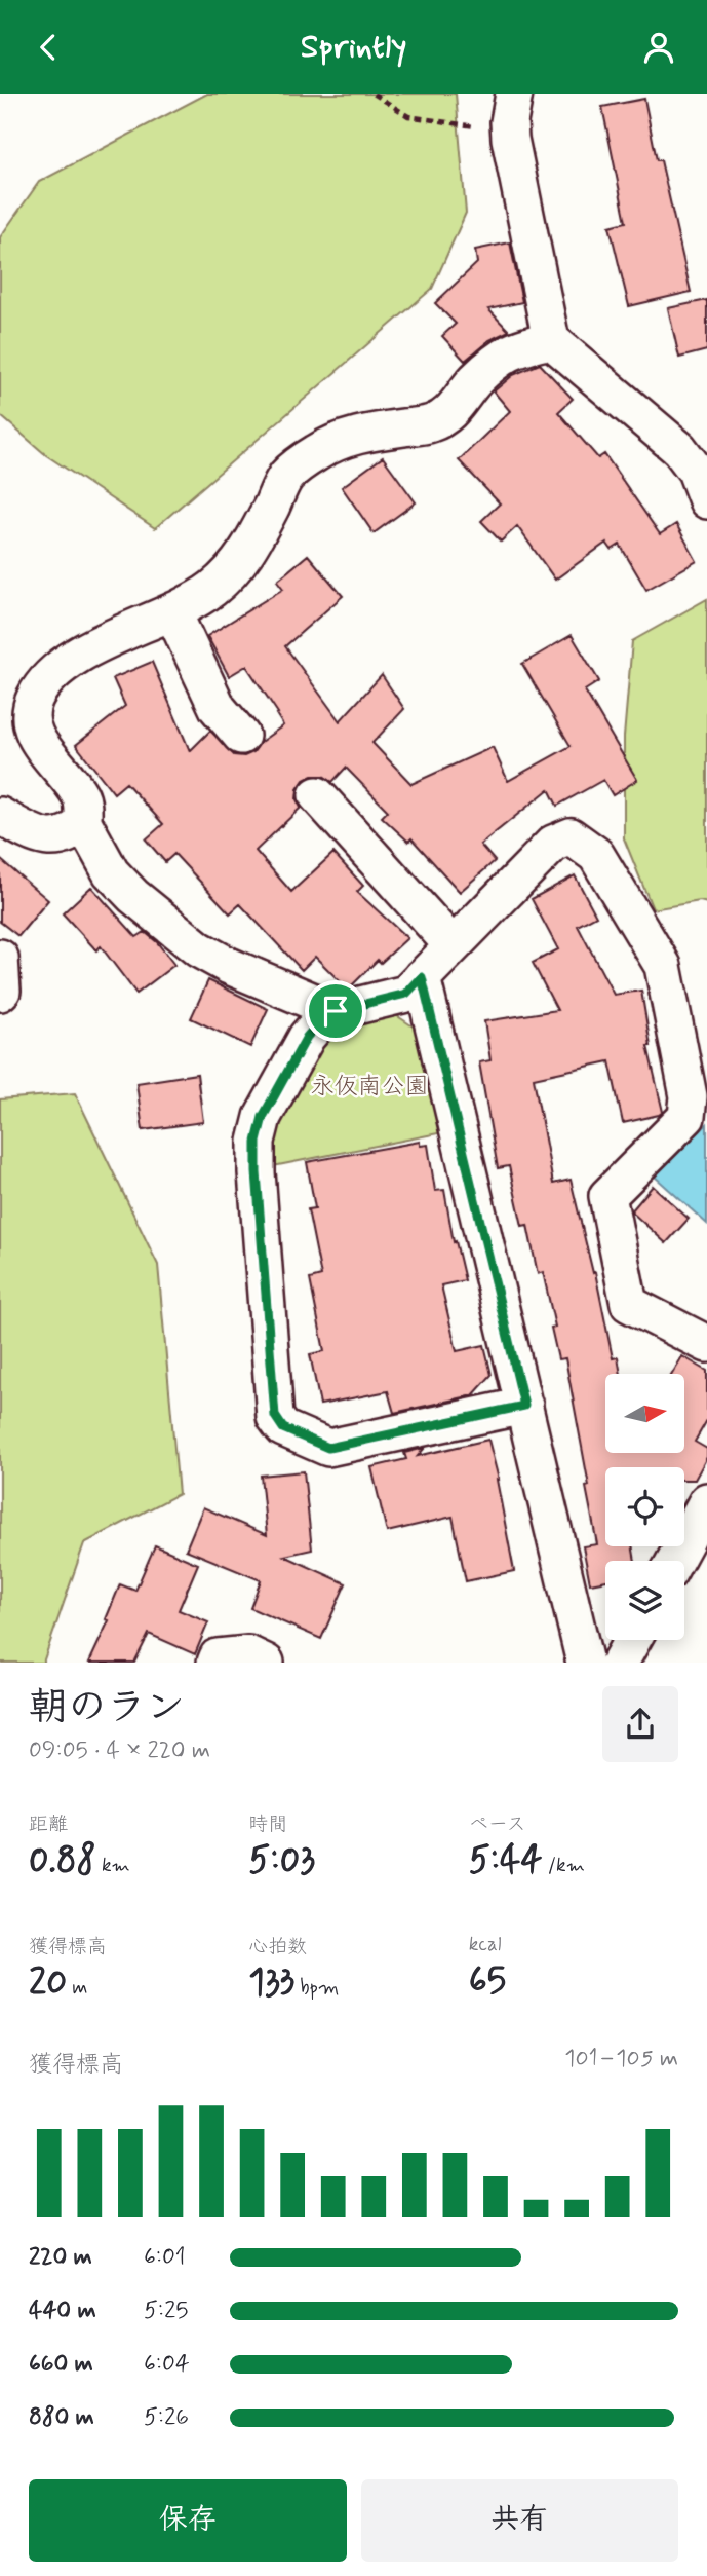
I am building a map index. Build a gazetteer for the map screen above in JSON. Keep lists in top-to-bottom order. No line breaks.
{"parks":["永仮南公園"],"north":"right","page":{"header":"Sprintly","heading":["朝のラン","09:05 · 4 × 220 m"],"stats":[["距離","0.88 km"],["時間","5:03"],["ペース","5:44 /km"],["獲得標高","20 m"],["心拍数","133 bpm"],["kcal","65"]],"chart":["獲得標高","101–105 m"],"list":[{"name":"220 m","note":"6:01"},{"name":"440 m","note":"5:25"},{"name":"660 m","note":"6:04"},{"name":"880 m","note":"5:26"}],"buttons":["保存","共有"]}}
